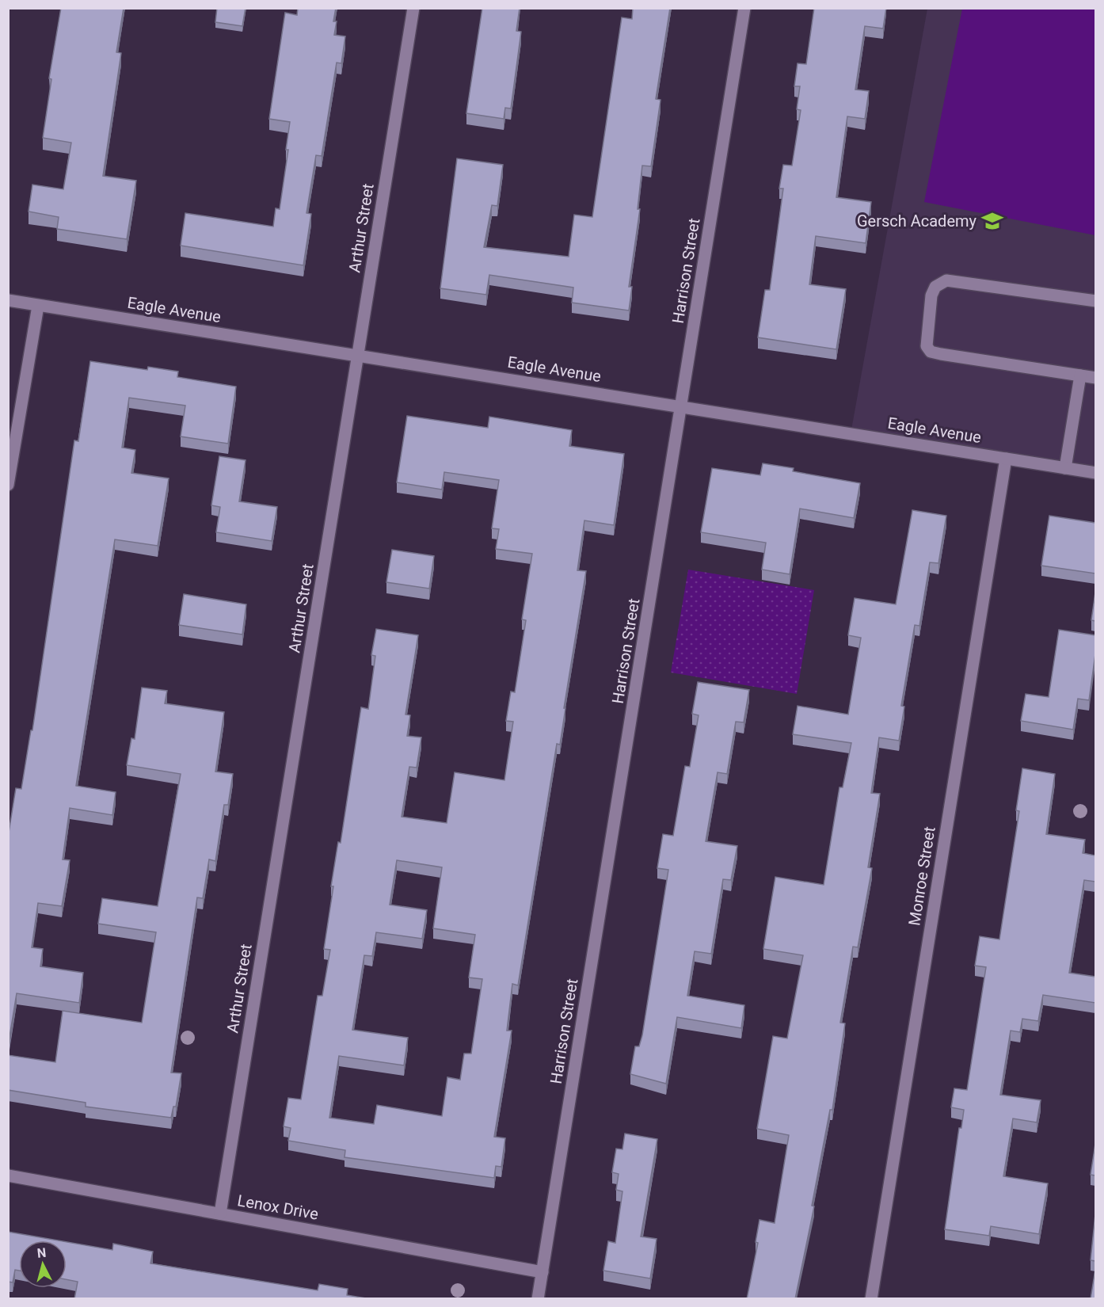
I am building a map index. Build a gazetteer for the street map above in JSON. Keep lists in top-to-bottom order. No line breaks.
{"streets":{"street":["Arthur Street","Harrison Street","Eagle Avenue","Monroe Street","Lenox Drive"]},"crossings":[["Arthur Street","Eagle Avenue"],["Arthur Street","Lenox Drive"],["Harrison Street","Eagle Avenue"],["Harrison Street","Lenox Drive"],["Eagle Avenue","Monroe Street"]],"places":{"school or university":["Gersch Academy"]},"north":"top"}
